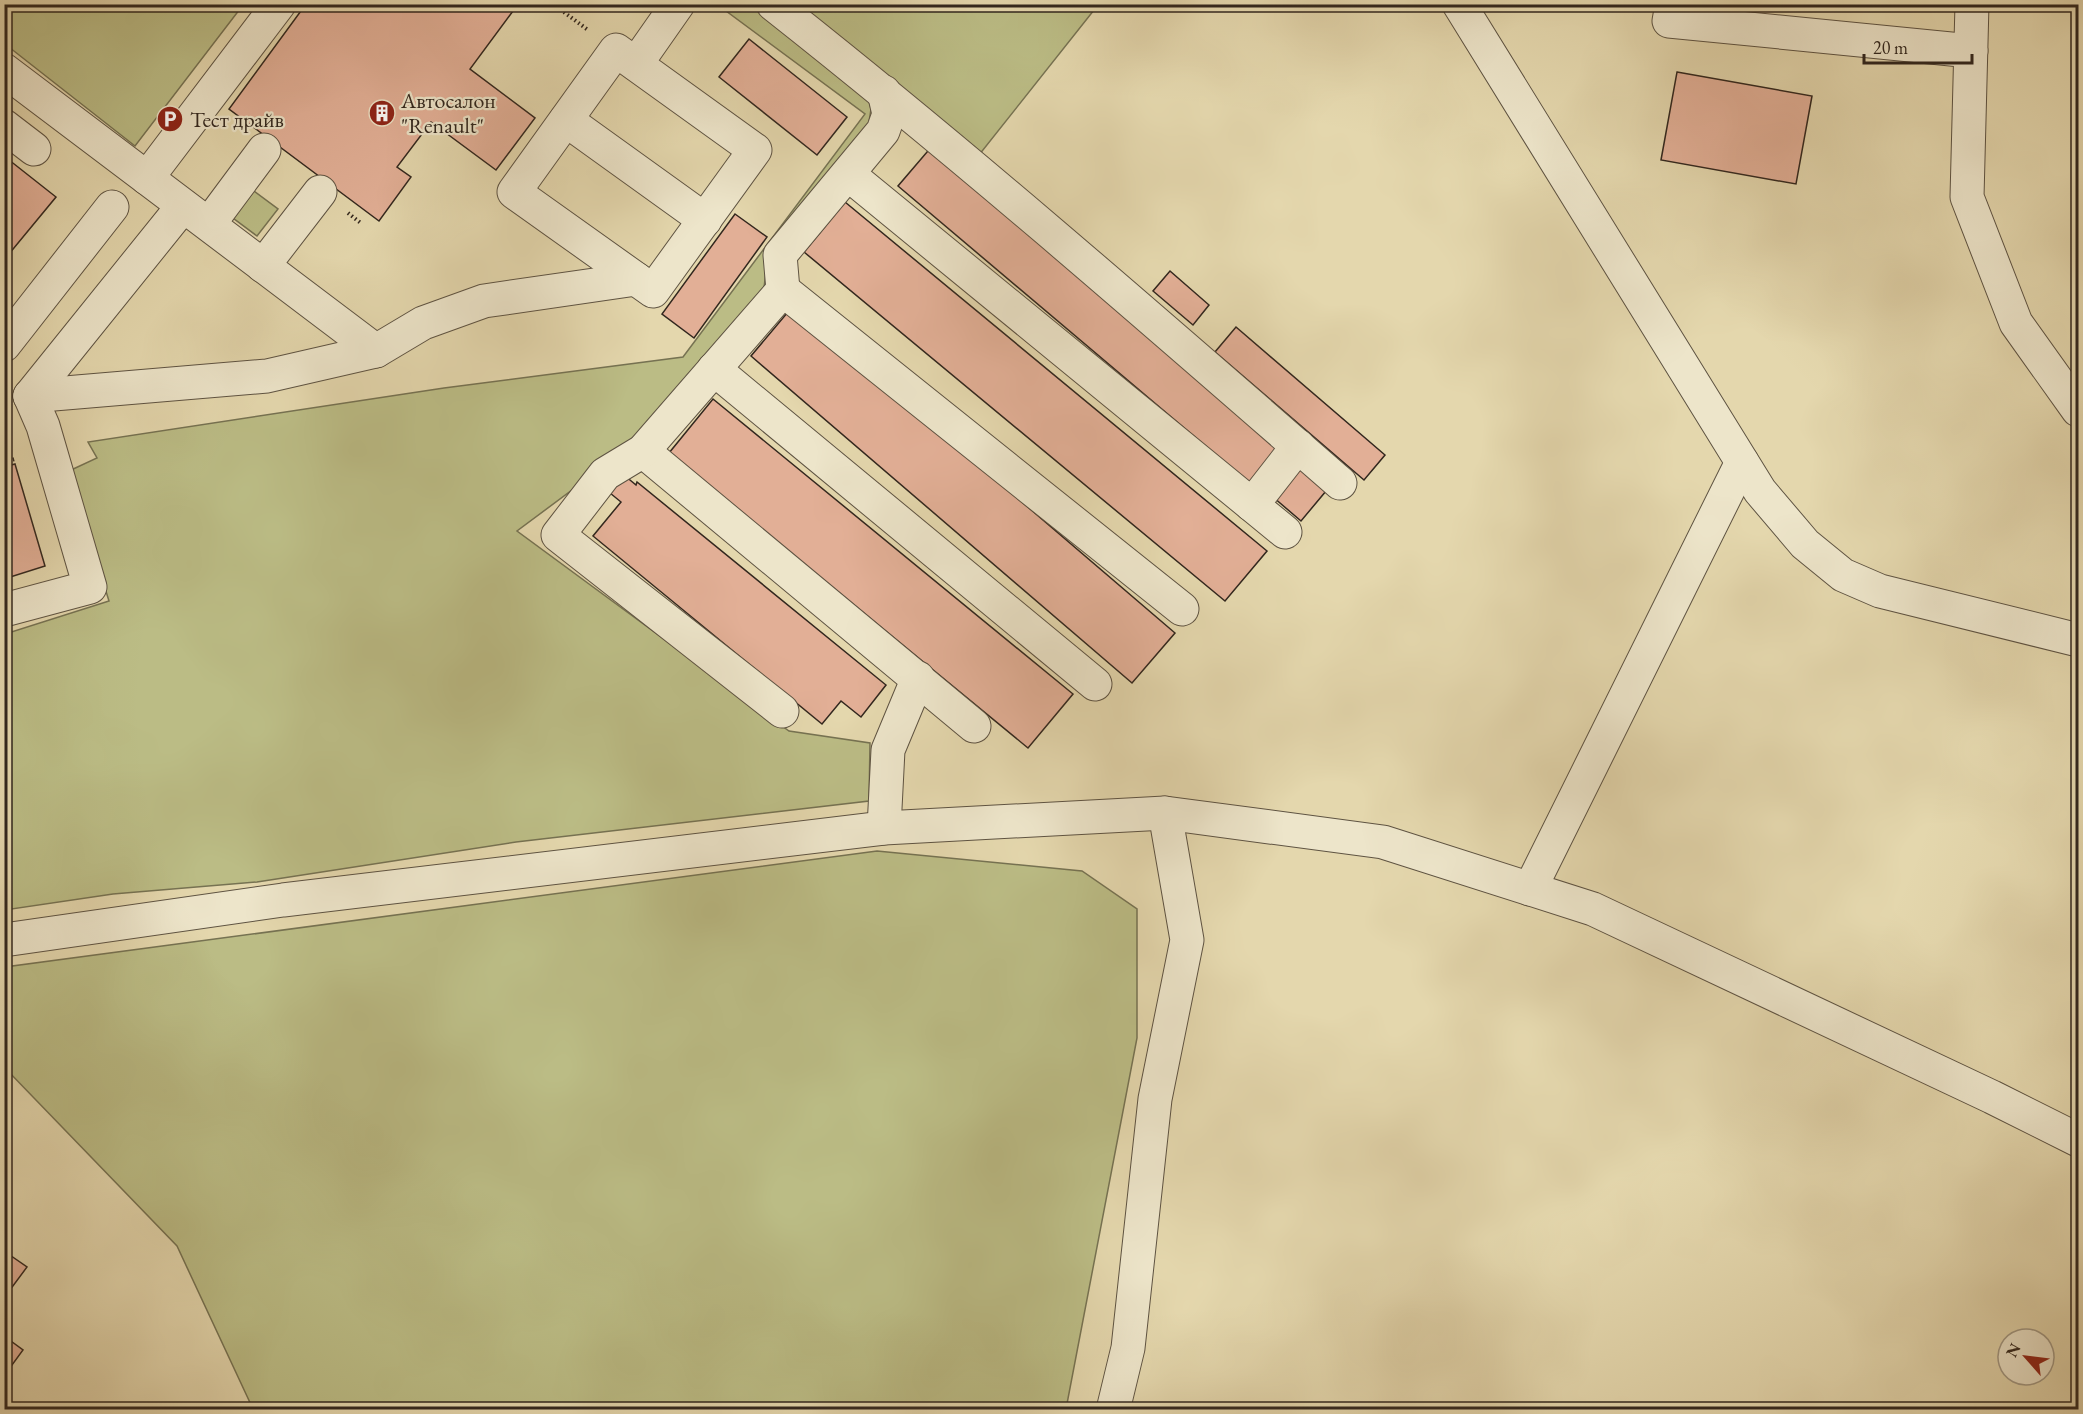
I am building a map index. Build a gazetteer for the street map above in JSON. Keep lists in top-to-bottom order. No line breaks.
{"places":{"building":["Автосалон \"Renault\""],"parking":["Тест драйв"]},"scale_bar":"20 m","north":"top left"}
